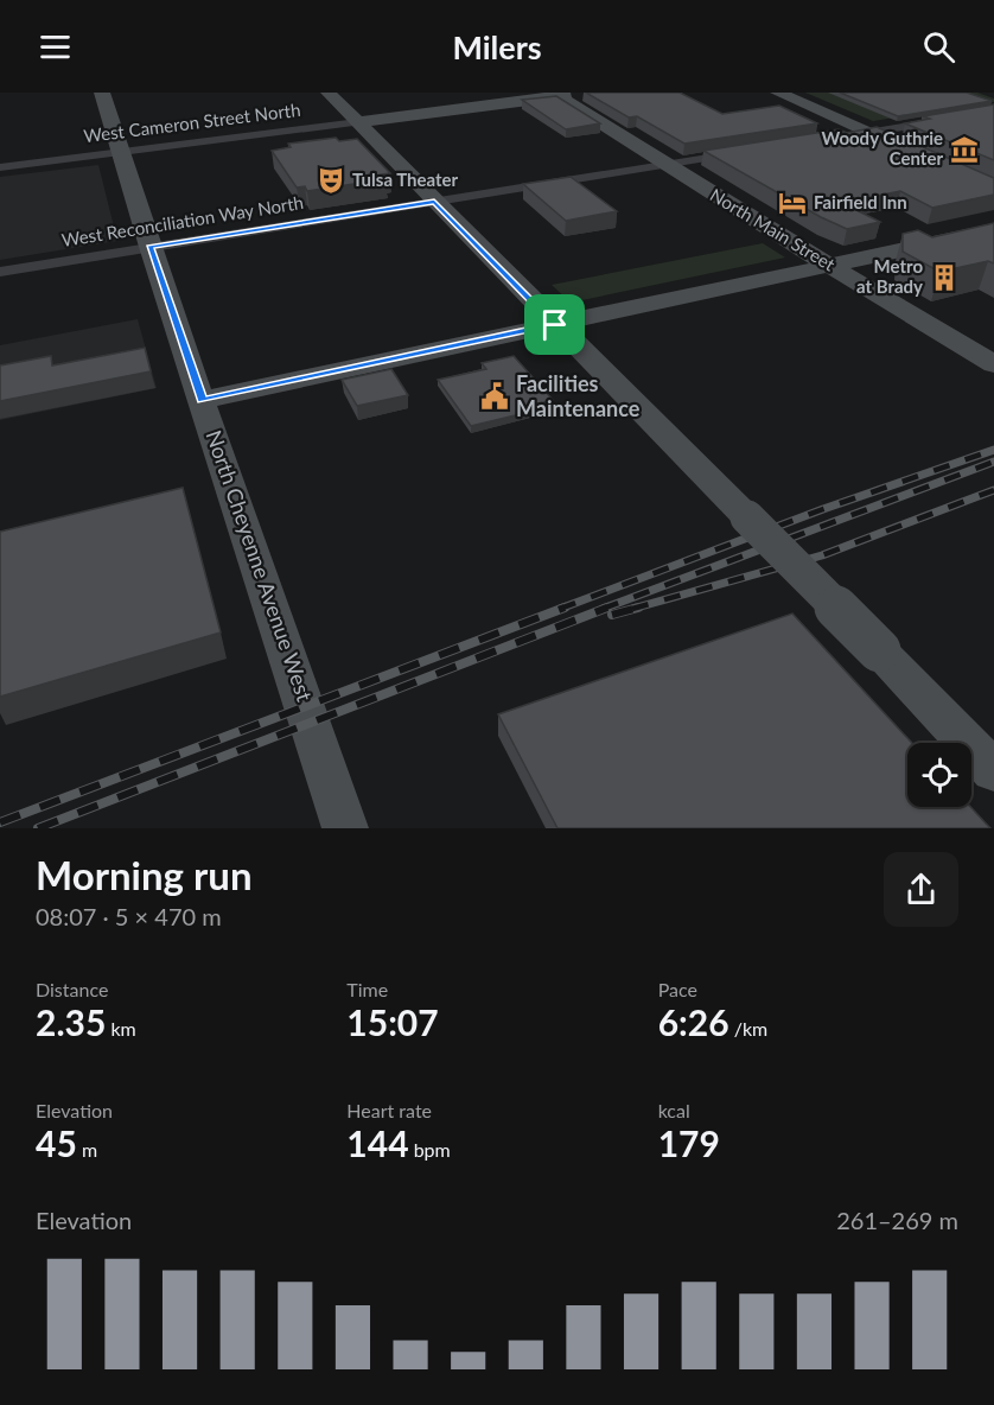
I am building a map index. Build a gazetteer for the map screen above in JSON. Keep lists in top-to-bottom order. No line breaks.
{"streets":{"street":["West Cameron Street North","West Reconciliation Way North","North Main Street","North Cheyenne Avenue West"]},"crossings":[["West Cameron Street North","North Main Street"],["West Cameron Street North","North Cheyenne Avenue West"],["West Reconciliation Way North","North Main Street"],["West Reconciliation Way North","North Cheyenne Avenue West"]],"places":{"museum":["Woody Guthrie Center"],"theatre":["Tulsa Theater"],"hotel":["Fairfield Inn"],"building":["Metro at Brady"],"public building":["Facilities Maintenance"]},"page":{"header":"Milers","heading":["Morning run","08:07 · 5 × 470 m"],"stats":[["Distance","2.35 km"],["Time","15:07"],["Pace","6:26 /km"],["Elevation","45 m"],["Heart rate","144 bpm"],["kcal","179"]],"chart":["Elevation","261–269 m"]}}
